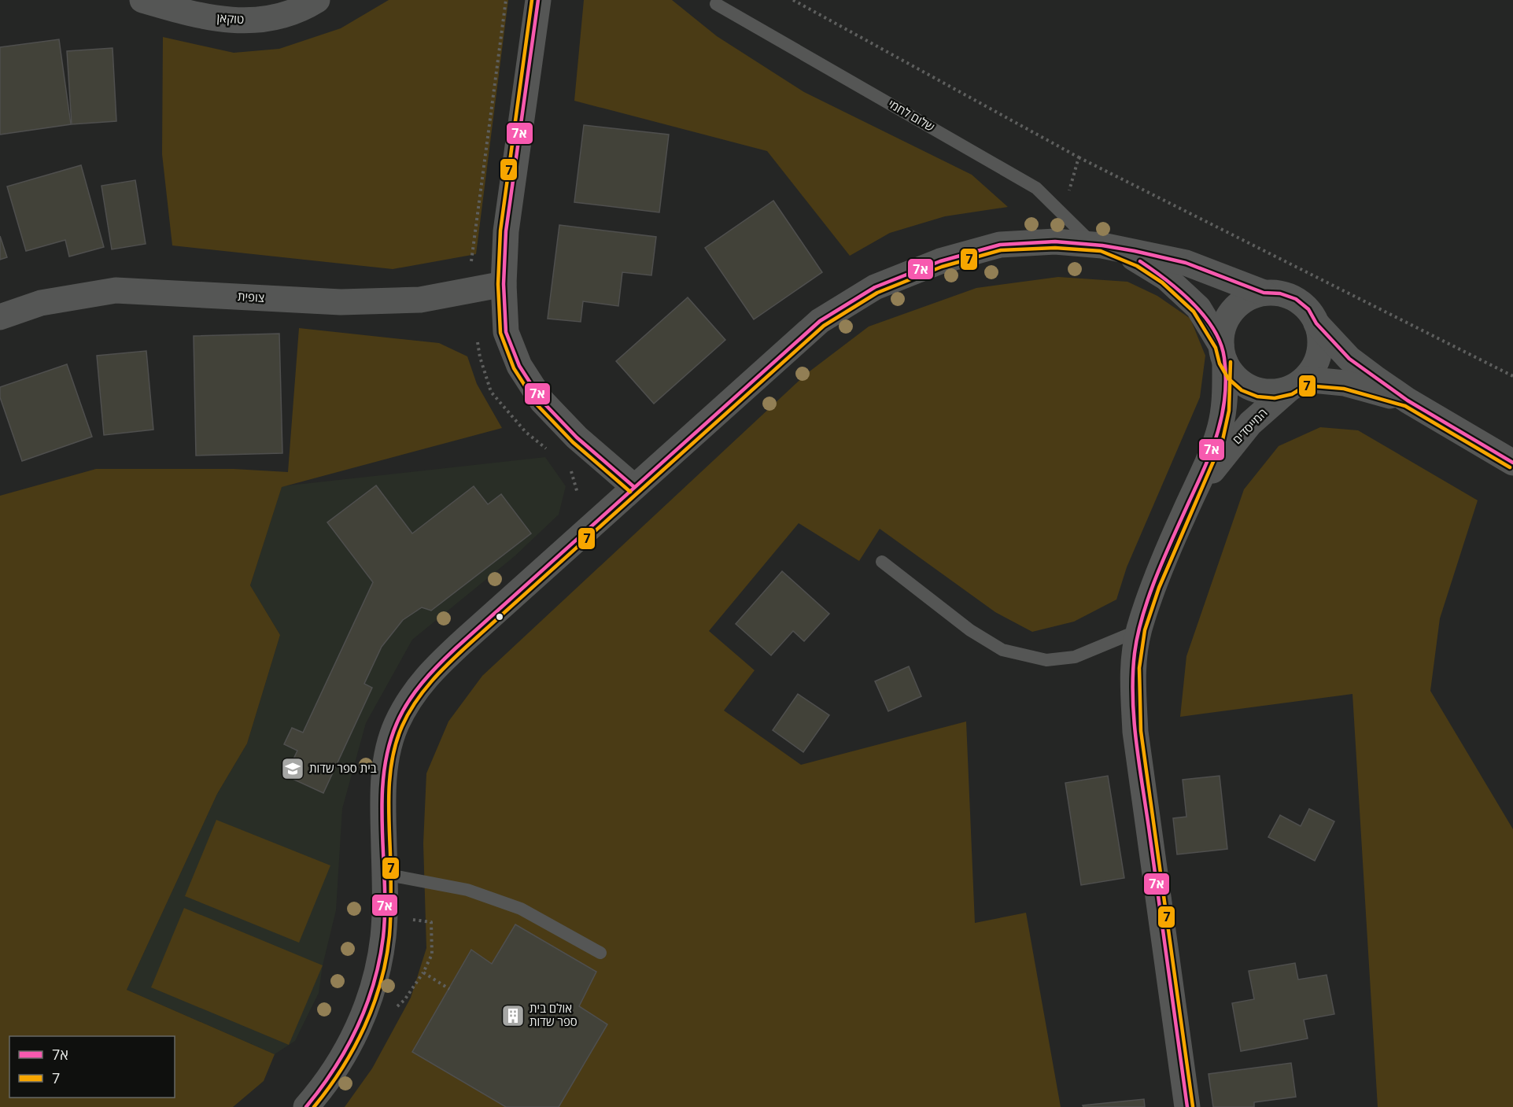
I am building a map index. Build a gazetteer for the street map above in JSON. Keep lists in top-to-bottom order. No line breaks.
{"streets":{"street":["טוקאן","צופית","המייסדים"],"lane":["שלום לחמי"]},"places":{"school or university":["בית ספר שדות"],"building":["אולם בית ספר שדות"]},"lines":["transit line 7א","transit line 7"],"legend":["7א","7"]}
